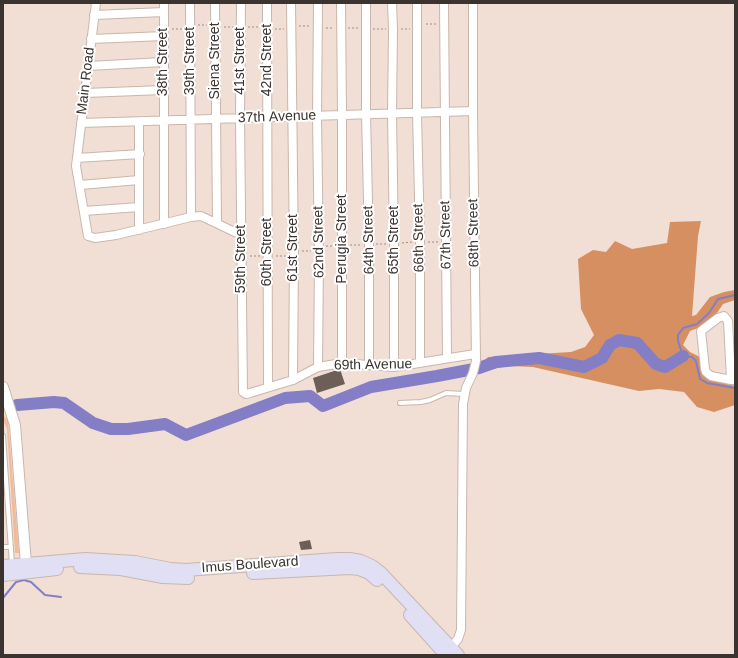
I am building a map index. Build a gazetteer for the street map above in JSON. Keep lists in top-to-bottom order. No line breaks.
{"streets":{"main road":["Imus Boulevard"],"street":["42nd Street","39th Street","Siena Street","41st Street","38th Street","Main Road","37th Avenue","68th Street","67th Street","66th Street","Perugia Street","64th Street","65th Street","62nd Street","61st Street","60th Street","59th Street","69th Avenue"]},"crossings":[["42nd Street","37th Avenue"],["42nd Street","60th Street"],["39th Street","37th Avenue"],["Siena Street","37th Avenue"],["41st Street","37th Avenue"],["41st Street","59th Street"],["38th Street","37th Avenue"],["Main Road","37th Avenue"],["37th Avenue","68th Street"],["37th Avenue","67th Street"],["37th Avenue","66th Street"],["37th Avenue","Perugia Street"],["37th Avenue","64th Street"],["37th Avenue","65th Street"],["37th Avenue","62nd Street"],["37th Avenue","61st Street"],["37th Avenue","60th Street"],["37th Avenue","59th Street"],["68th Street","69th Avenue"],["67th Street","69th Avenue"],["66th Street","69th Avenue"],["Perugia Street","69th Avenue"],["64th Street","69th Avenue"],["65th Street","69th Avenue"],["62nd Street","69th Avenue"],["61st Street","69th Avenue"],["60th Street","69th Avenue"],["59th Street","69th Avenue"]]}
